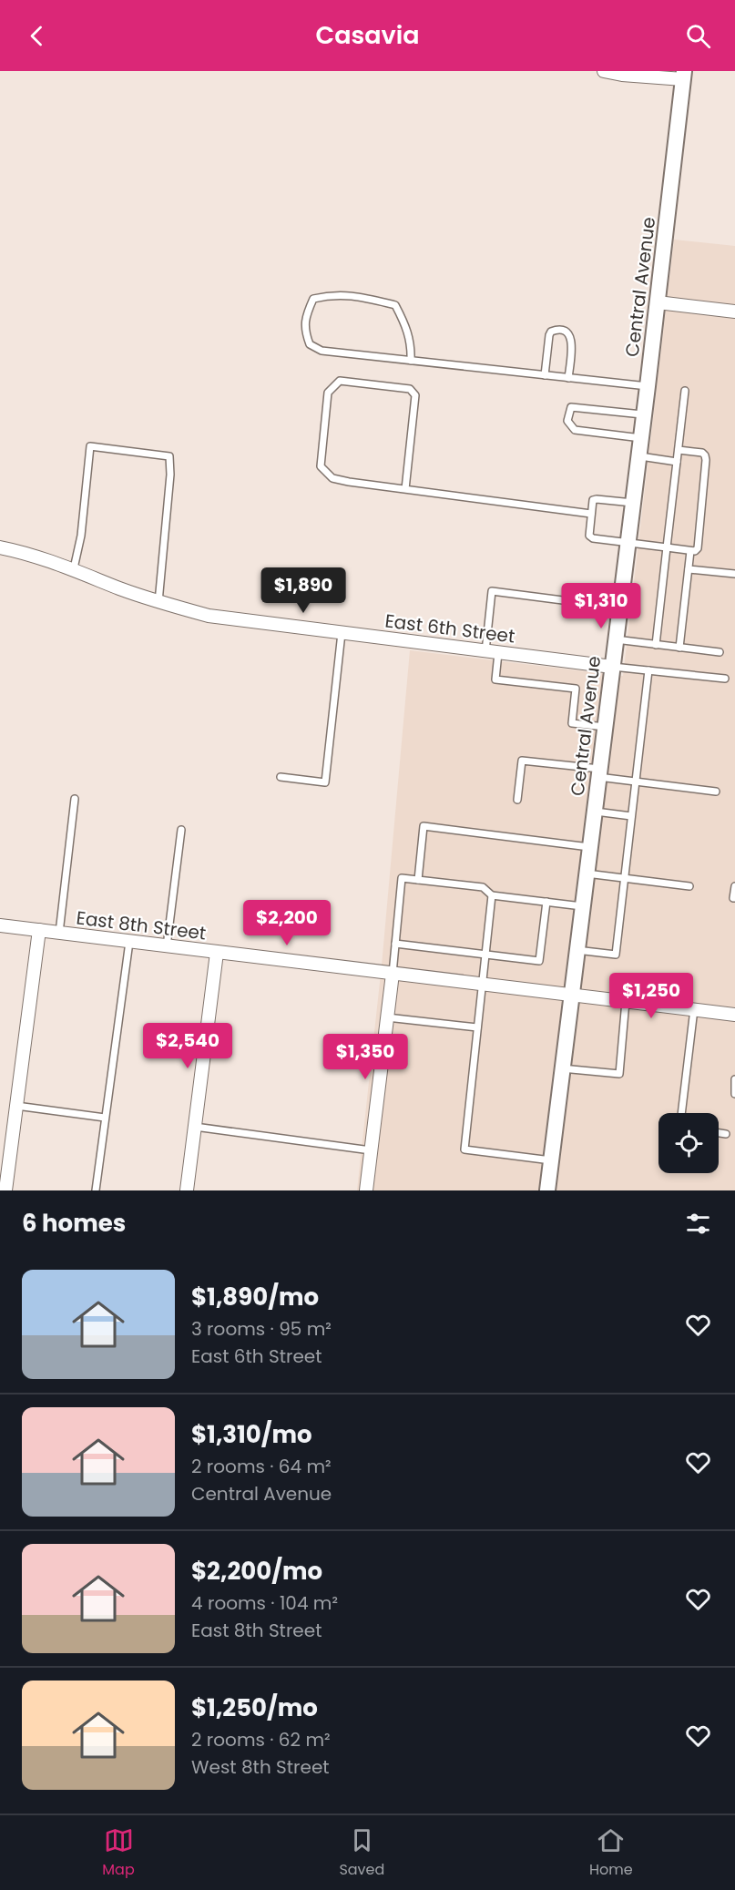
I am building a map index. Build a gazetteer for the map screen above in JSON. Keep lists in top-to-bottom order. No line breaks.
{"streets":{"street":["Central Avenue","East 6th Street","East 8th Street"]},"crossings":[["Central Avenue","East 6th Street"],["Central Avenue","East 8th Street"]],"page":{"header":"Casavia","price":["$1,890","$1,310","$2,200","$1,250","$2,540","$1,350"],"heading":"6 homes","list":[{"name":"$1,890/mo","note":"3 rooms · 95 m² · East 6th Street"},{"name":"$1,310/mo","note":"2 rooms · 64 m² · Central Avenue"},{"name":"$2,200/mo","note":"4 rooms · 104 m² · East 8th Street"},{"name":"$1,250/mo","note":"2 rooms · 62 m² · West 8th Street"}],"tabs":["Map","Saved","Home"]}}
